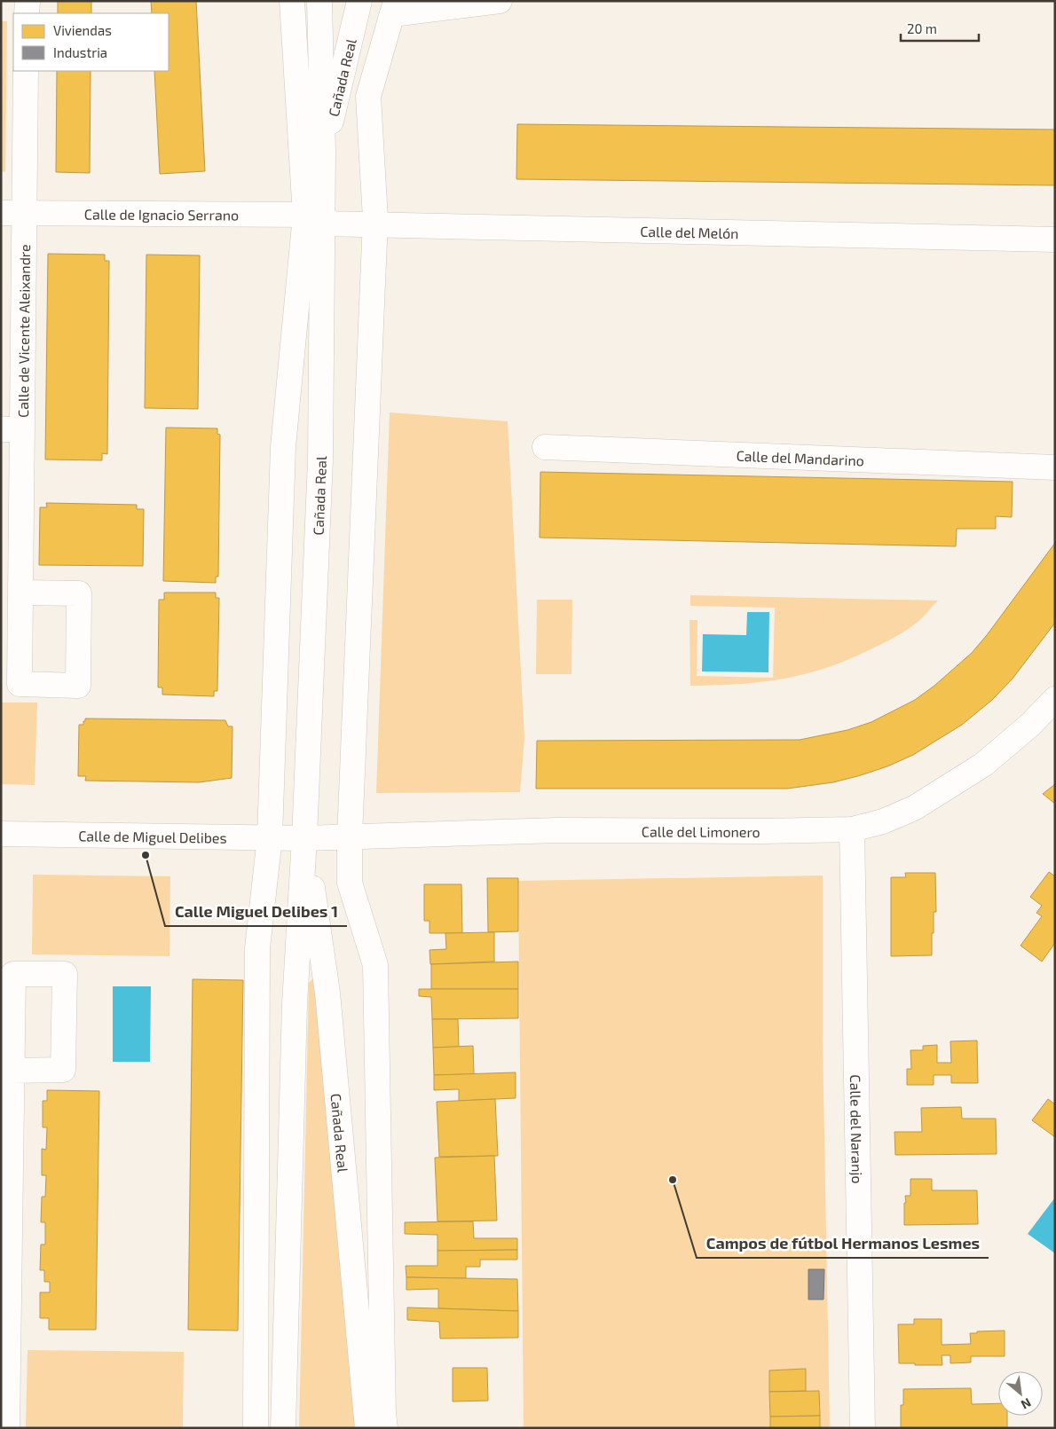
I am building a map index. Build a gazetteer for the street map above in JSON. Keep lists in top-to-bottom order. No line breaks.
{"streets":{"street":["Cañada Real","Calle de Ignacio Serrano","Calle del Melón","Calle de Vicente Aleixandre","Calle del Mandarino","Calle del Limonero","Calle de Miguel Delibes","Calle del Naranjo"]},"crossings":[["Cañada Real","Calle de Ignacio Serrano"],["Cañada Real","Calle del Melón"],["Cañada Real","Calle del Limonero"],["Cañada Real","Calle de Miguel Delibes"],["Calle de Ignacio Serrano","Calle del Melón"],["Calle de Ignacio Serrano","Calle de Vicente Aleixandre"],["Calle del Limonero","Calle de Miguel Delibes"],["Calle del Limonero","Calle del Naranjo"]],"places":["Calle Miguel Delibes 1","Campos de fútbol Hermanos Lesmes"],"legend":["Viviendas","Industria"],"scale_bar":"20 m","north":"bottom right"}
